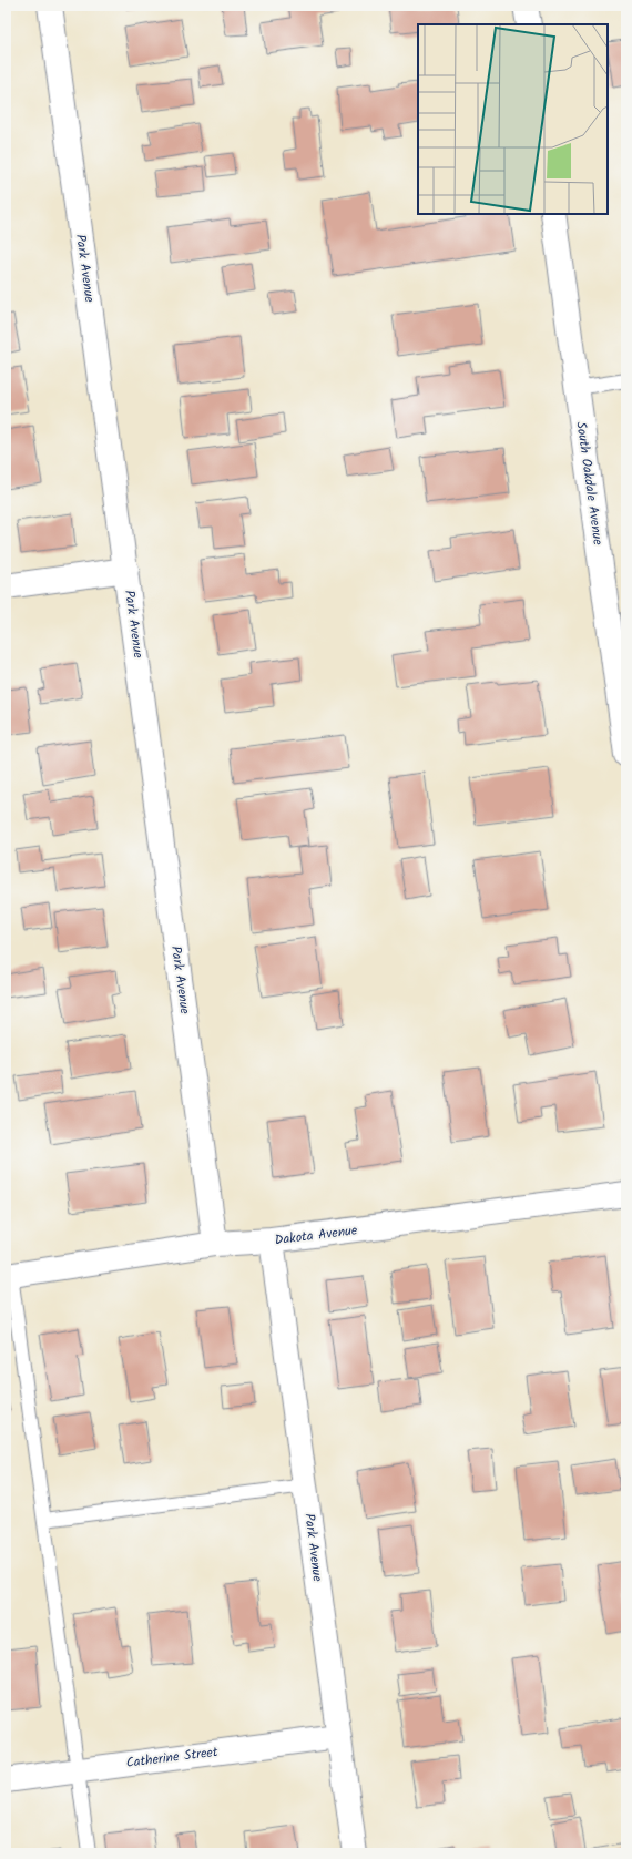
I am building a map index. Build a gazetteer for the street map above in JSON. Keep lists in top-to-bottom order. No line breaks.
{"streets":{"street":["Park Avenue","South Oakdale Avenue","Dakota Avenue","Catherine Street"]},"crossings":[["Park Avenue","Dakota Avenue"],["Park Avenue","Catherine Street"]]}
